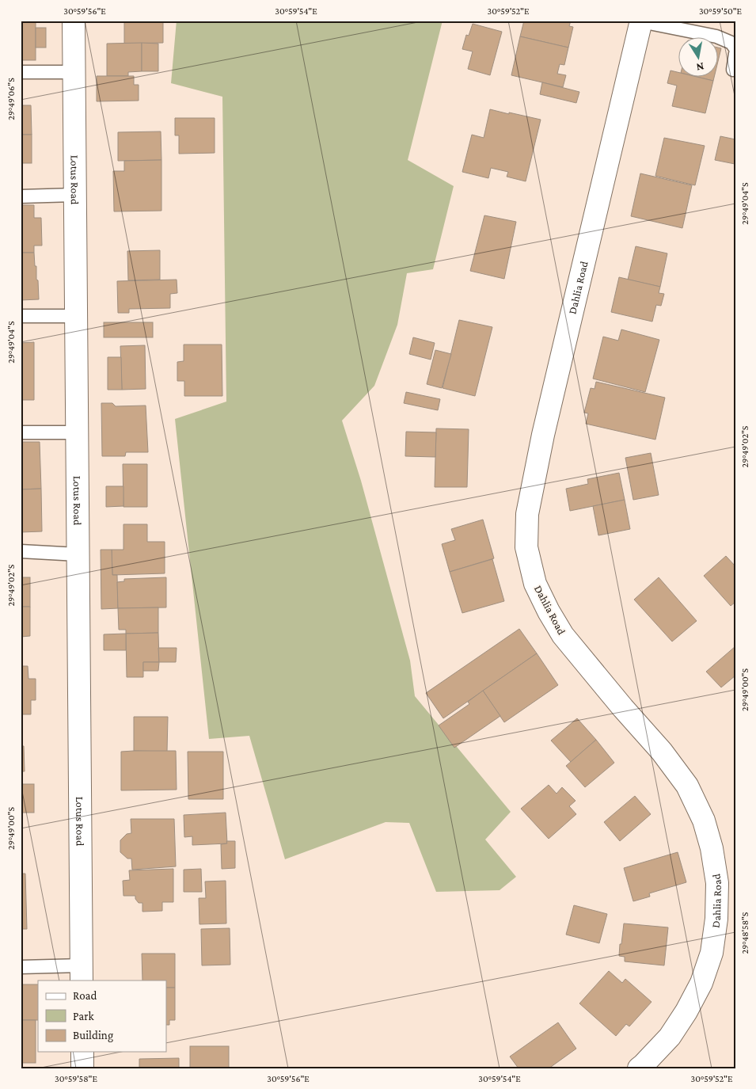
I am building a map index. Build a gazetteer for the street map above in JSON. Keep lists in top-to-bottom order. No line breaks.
{"streets":{"street":["Lotus Road","Dahlia Road"]},"legend":["Road","Park","Building"],"north":"bottom","coordinates":["30°59'56\"E","30°59'54\"E","30°59'52\"E","30°59'50\"E","29°49'06\"S","29°49'04\"S","29°49'02\"S","29°49'00\"S","29°48'58\"S","30°59'58\"E"]}
